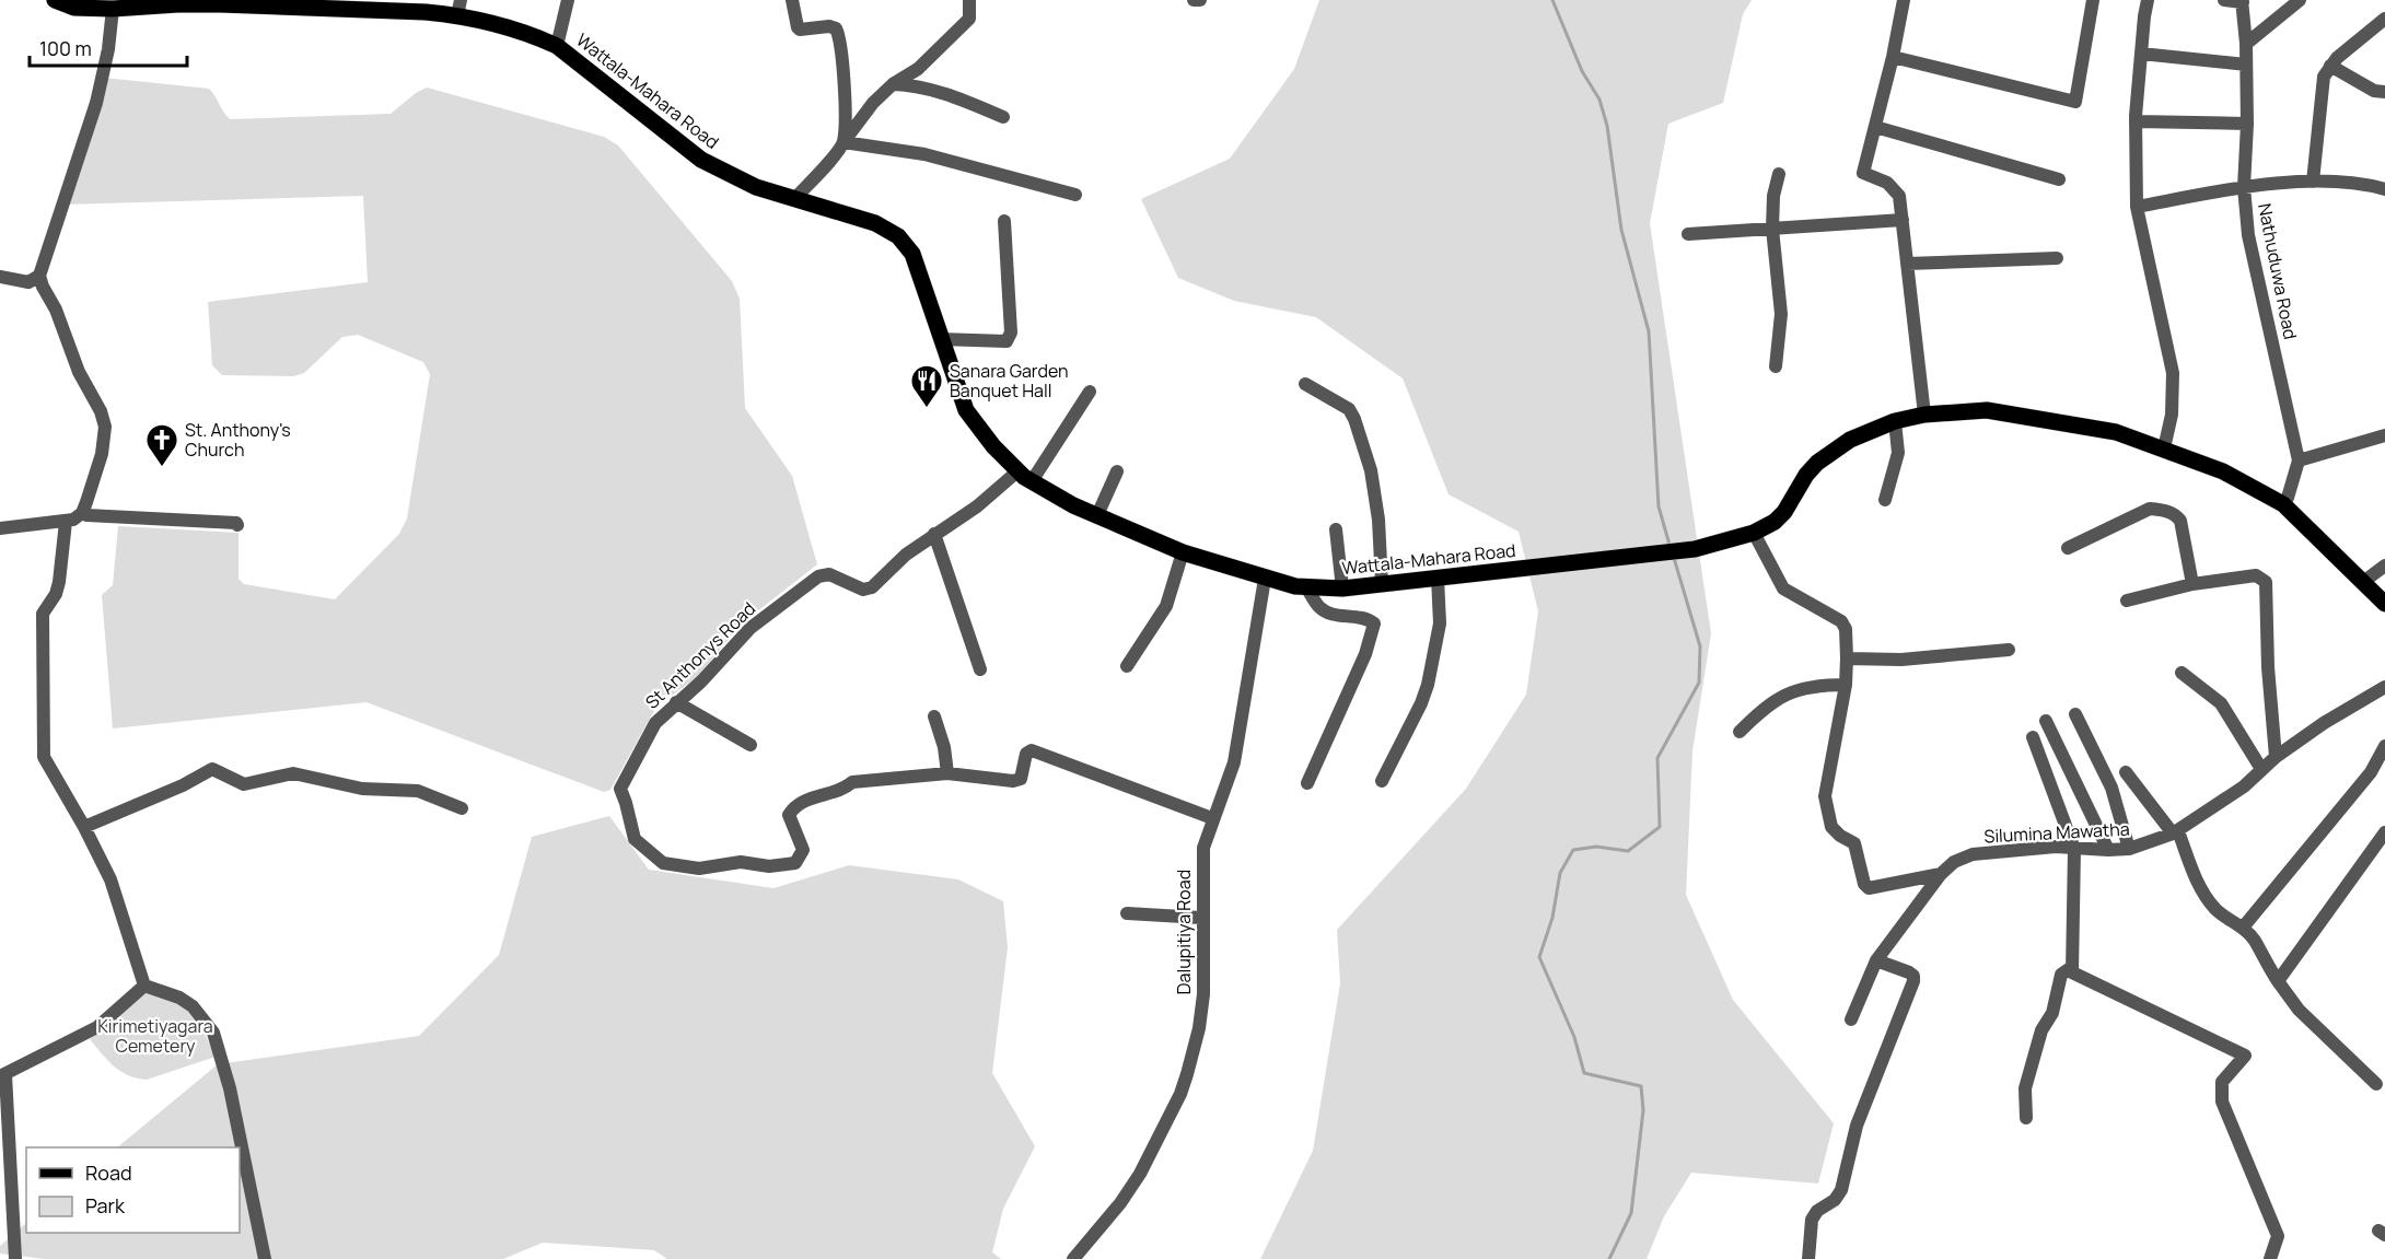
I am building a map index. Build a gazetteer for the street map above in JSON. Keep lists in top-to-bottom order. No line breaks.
{"streets":{"main road":["Wattala-Mahara Road"],"street":["Nathuduwa Road","St Anthonys Road","Silumina Mawatha","Dalupitiya Road"]},"crossings":[["Wattala-Mahara Road","Nathuduwa Road"],["Wattala-Mahara Road","St Anthonys Road"],["Wattala-Mahara Road","Silumina Mawatha"],["Wattala-Mahara Road","Dalupitiya Road"]],"parks":["Kirimetiyagara Cemetery"],"places":{"restaurant":["Sanara Garden Banquet Hall"],"church":["St. Anthony's Church"]},"legend":["Road","Park"],"scale_bar":"100 m"}
